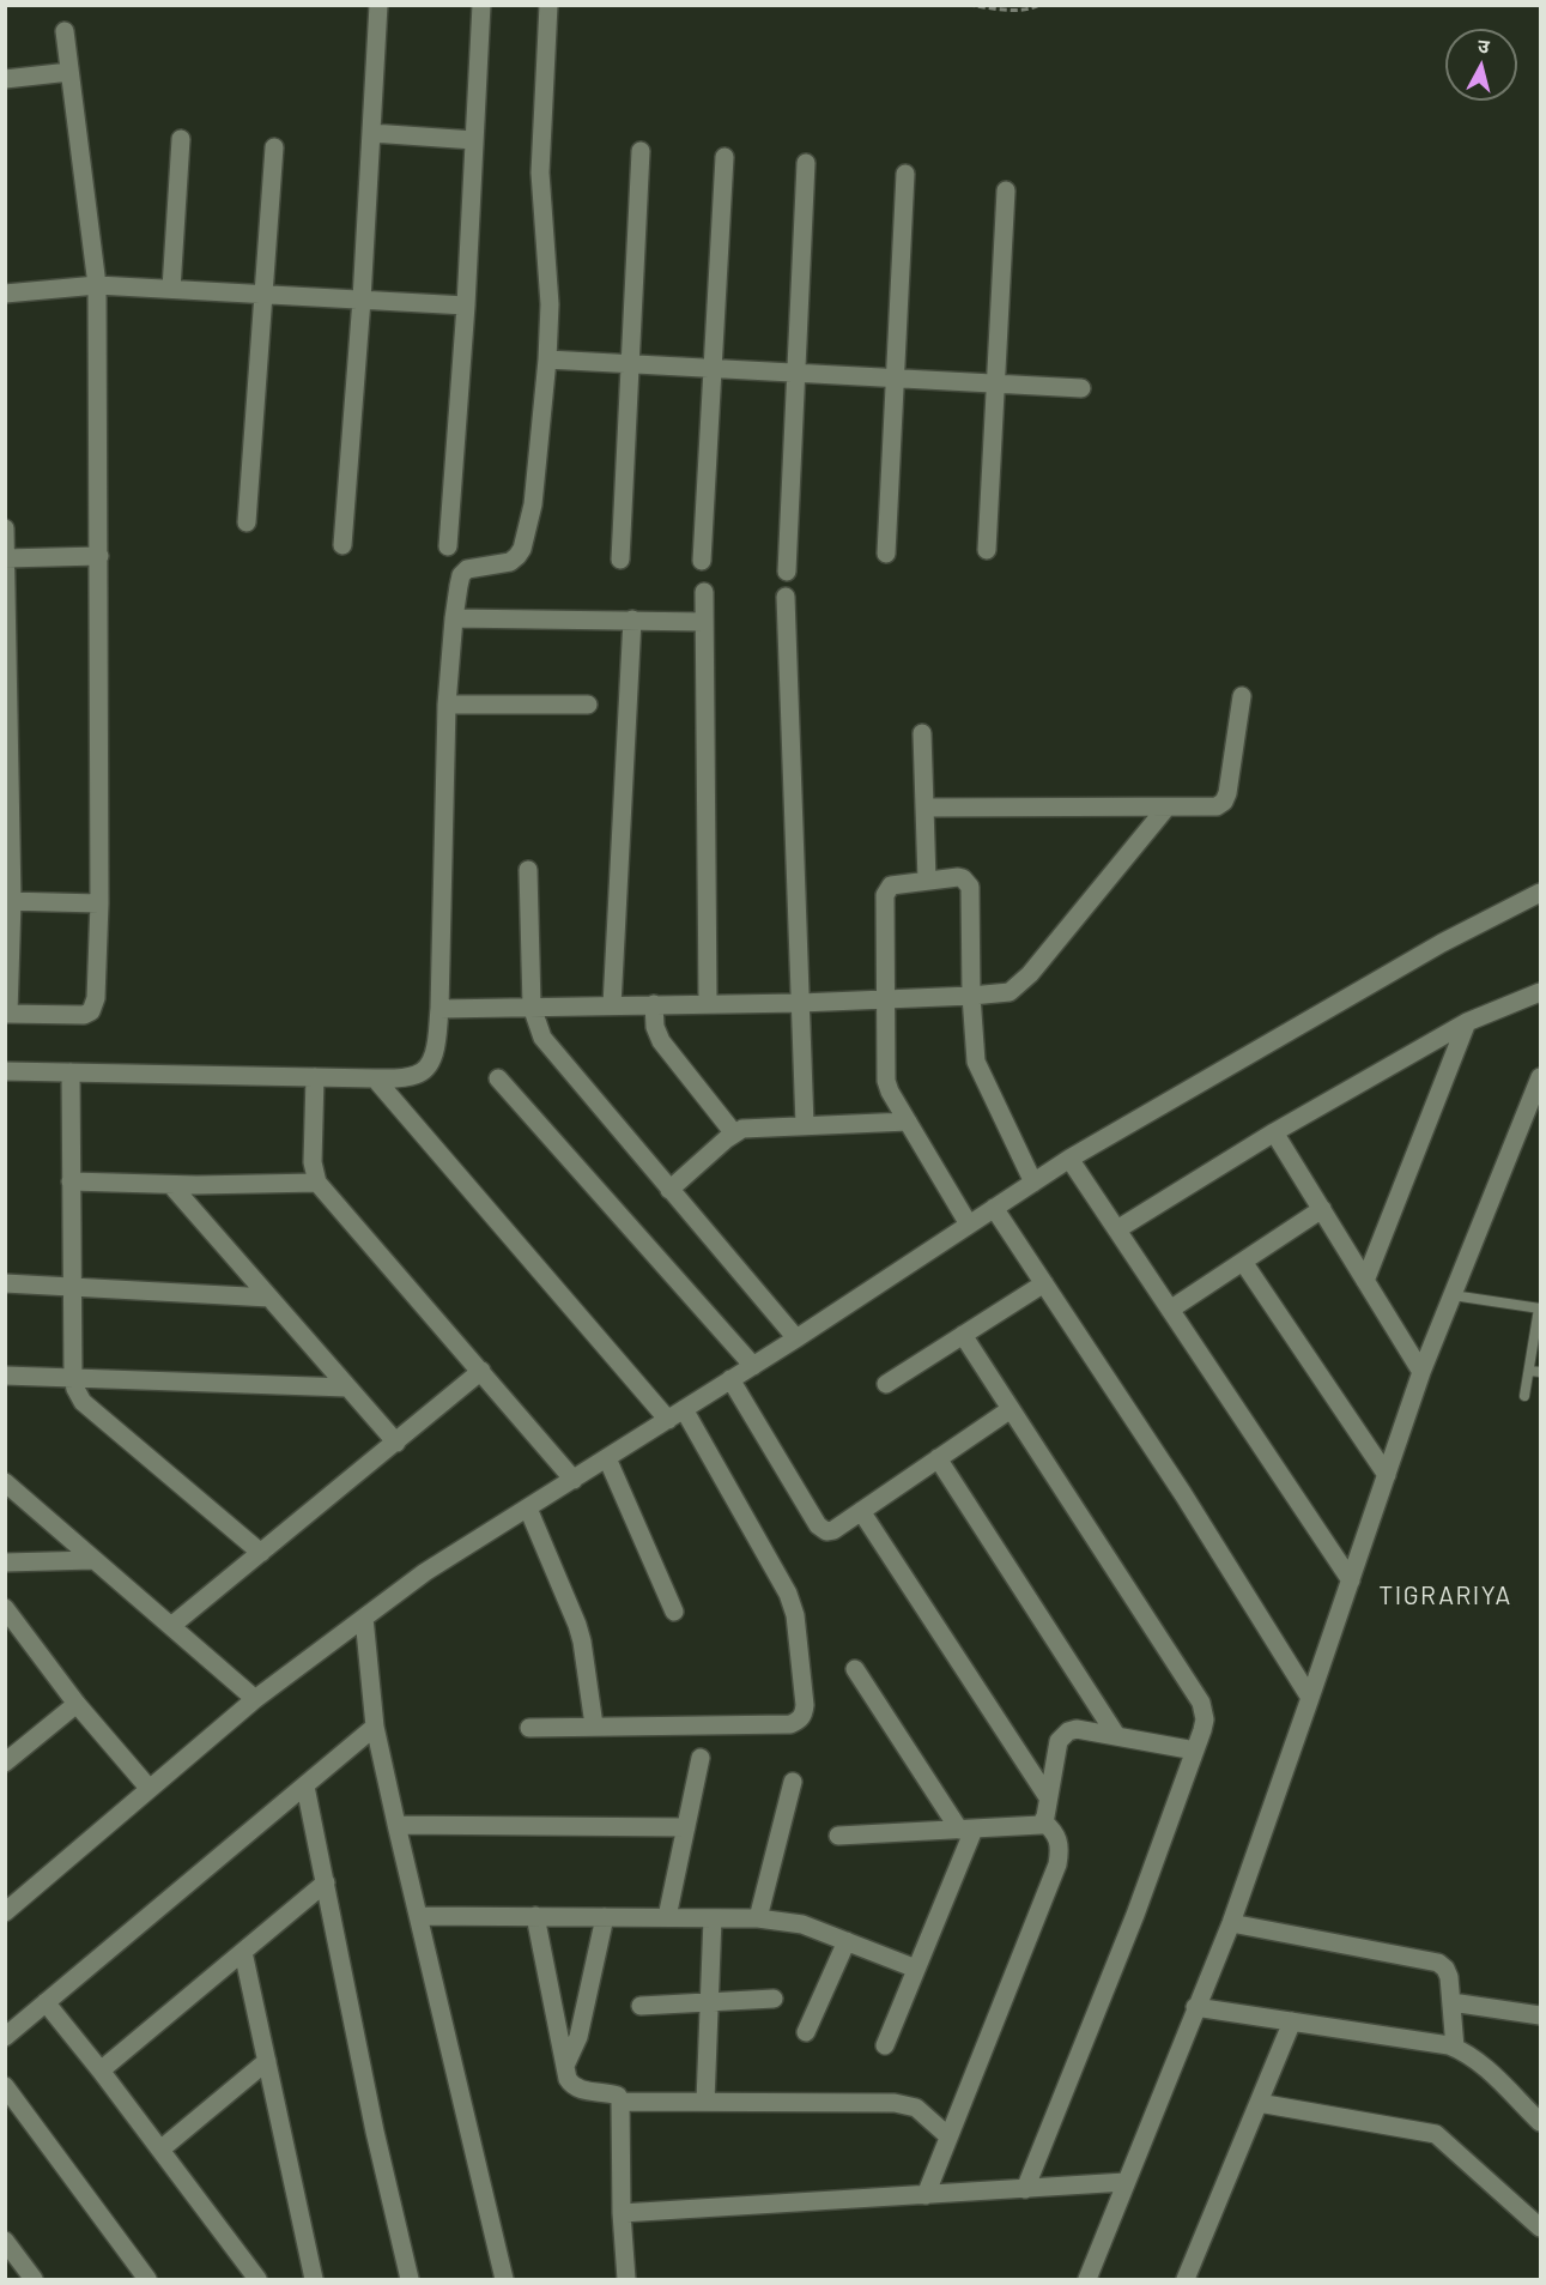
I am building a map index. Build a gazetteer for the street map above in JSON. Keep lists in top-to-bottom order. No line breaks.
{"districts":["TIGRARIYA"],"north":"top"}
